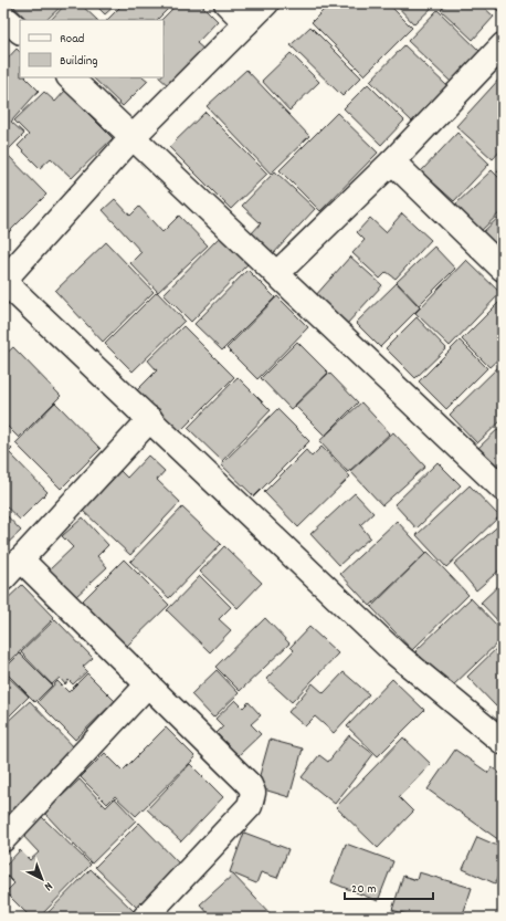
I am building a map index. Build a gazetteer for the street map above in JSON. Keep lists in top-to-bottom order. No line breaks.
{"legend":["Road","Building"],"scale_bar":"20 m","north":"bottom right"}
